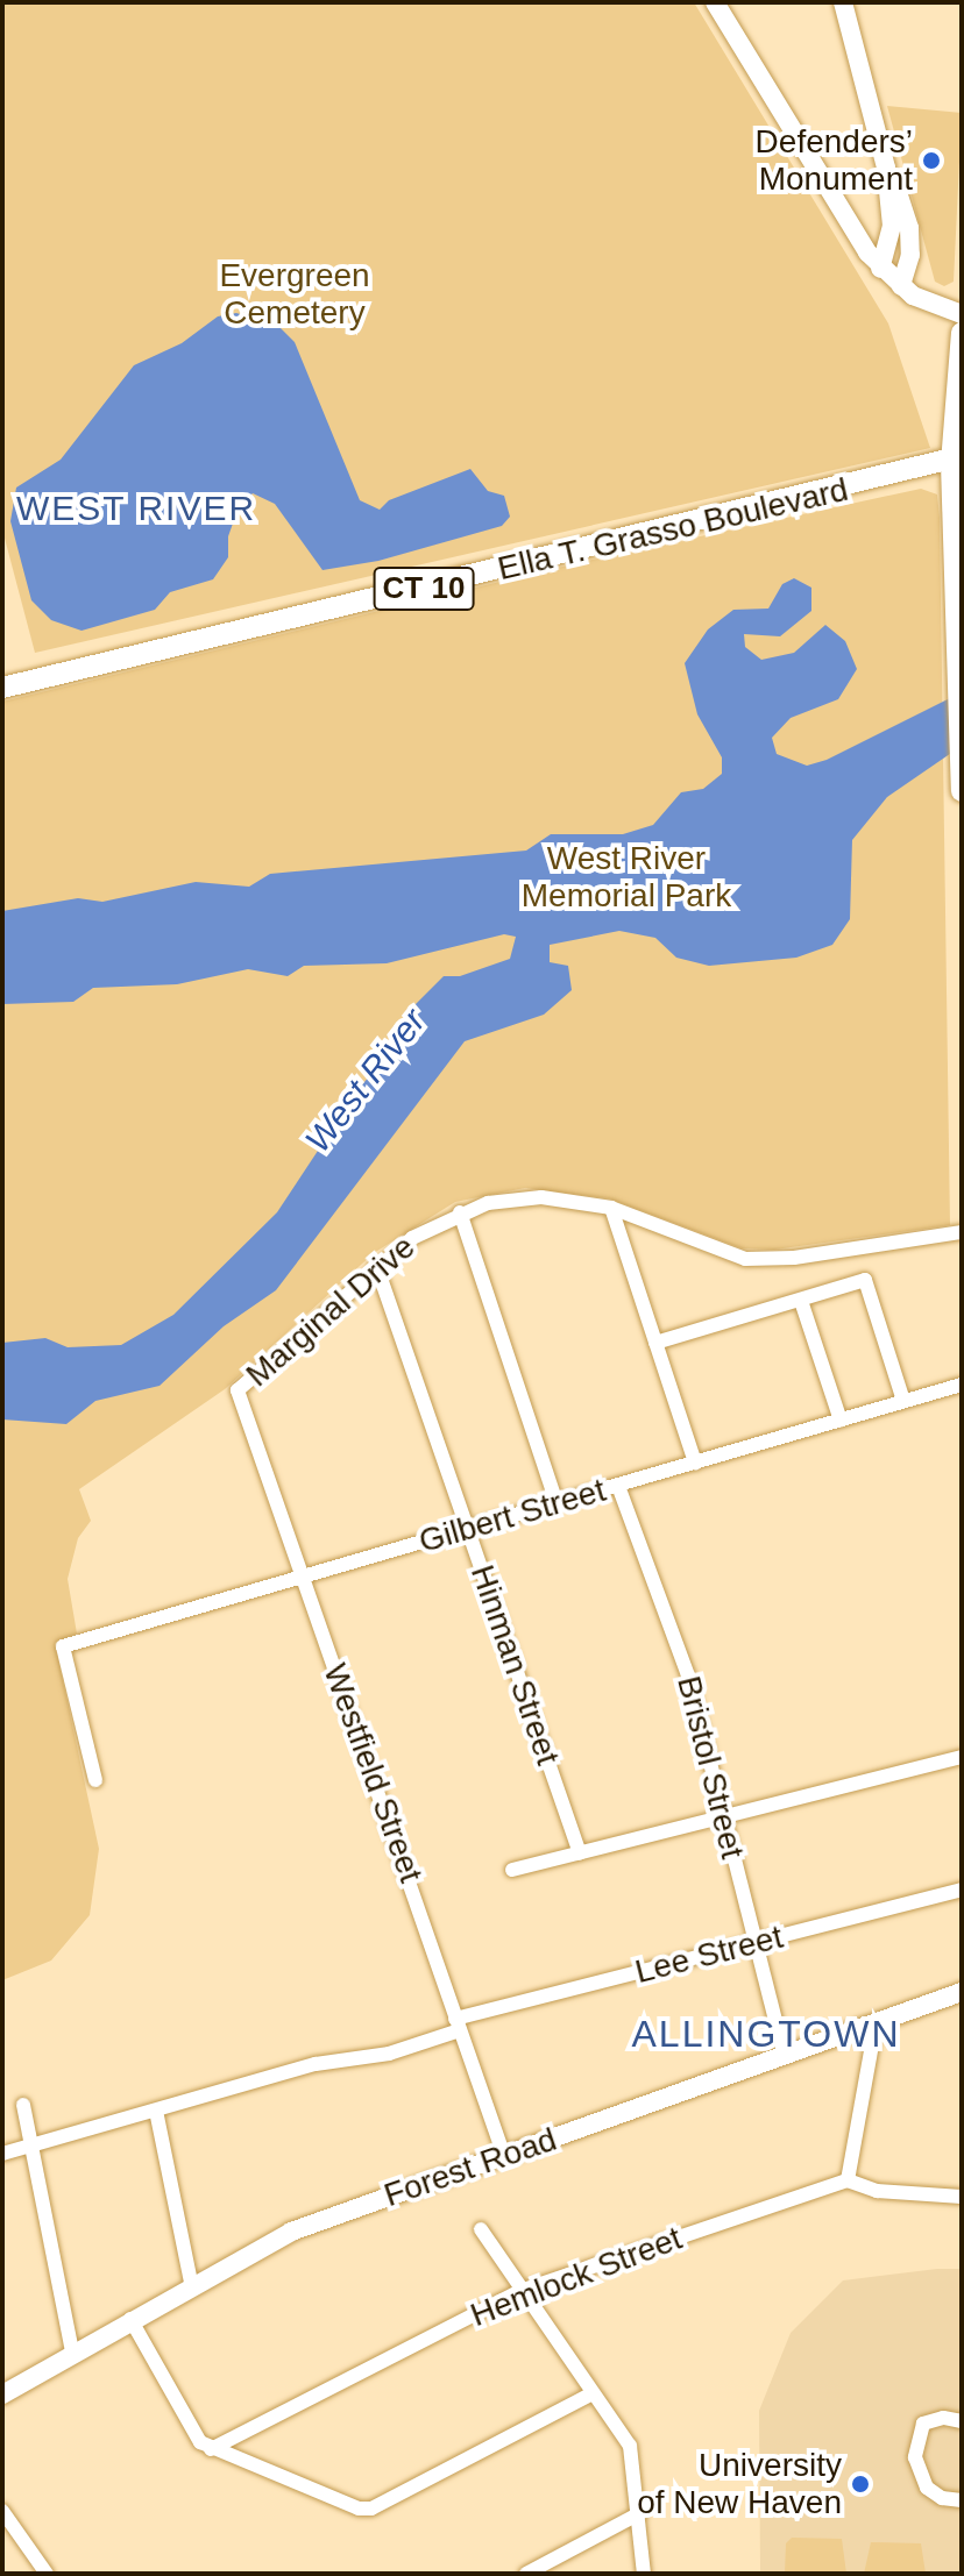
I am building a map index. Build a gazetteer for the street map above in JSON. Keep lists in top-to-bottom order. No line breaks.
{"streets":{"main road":["Ella T. Grasso Boulevard","CT 10","Forest Road"],"street":["Marginal Drive","Gilbert Street","Hinman Street","Bristol Street","Westfield Street","Lee Street","Hemlock Street"]},"crossings":[["Marginal Drive","Hinman Street"],["Marginal Drive","Westfield Street"],["Gilbert Street","Hinman Street"],["Gilbert Street","Bristol Street"],["Gilbert Street","Westfield Street"],["Bristol Street","Lee Street"],["Bristol Street","Forest Road"],["Westfield Street","Lee Street"],["Westfield Street","Forest Road"]],"districts":["WEST RIVER","ALLINGTOWN"],"water":["West River"],"parks":["Evergreen Cemetery","West River Memorial Park"],"places":["Defenders’ Monument","University of New Haven"]}
